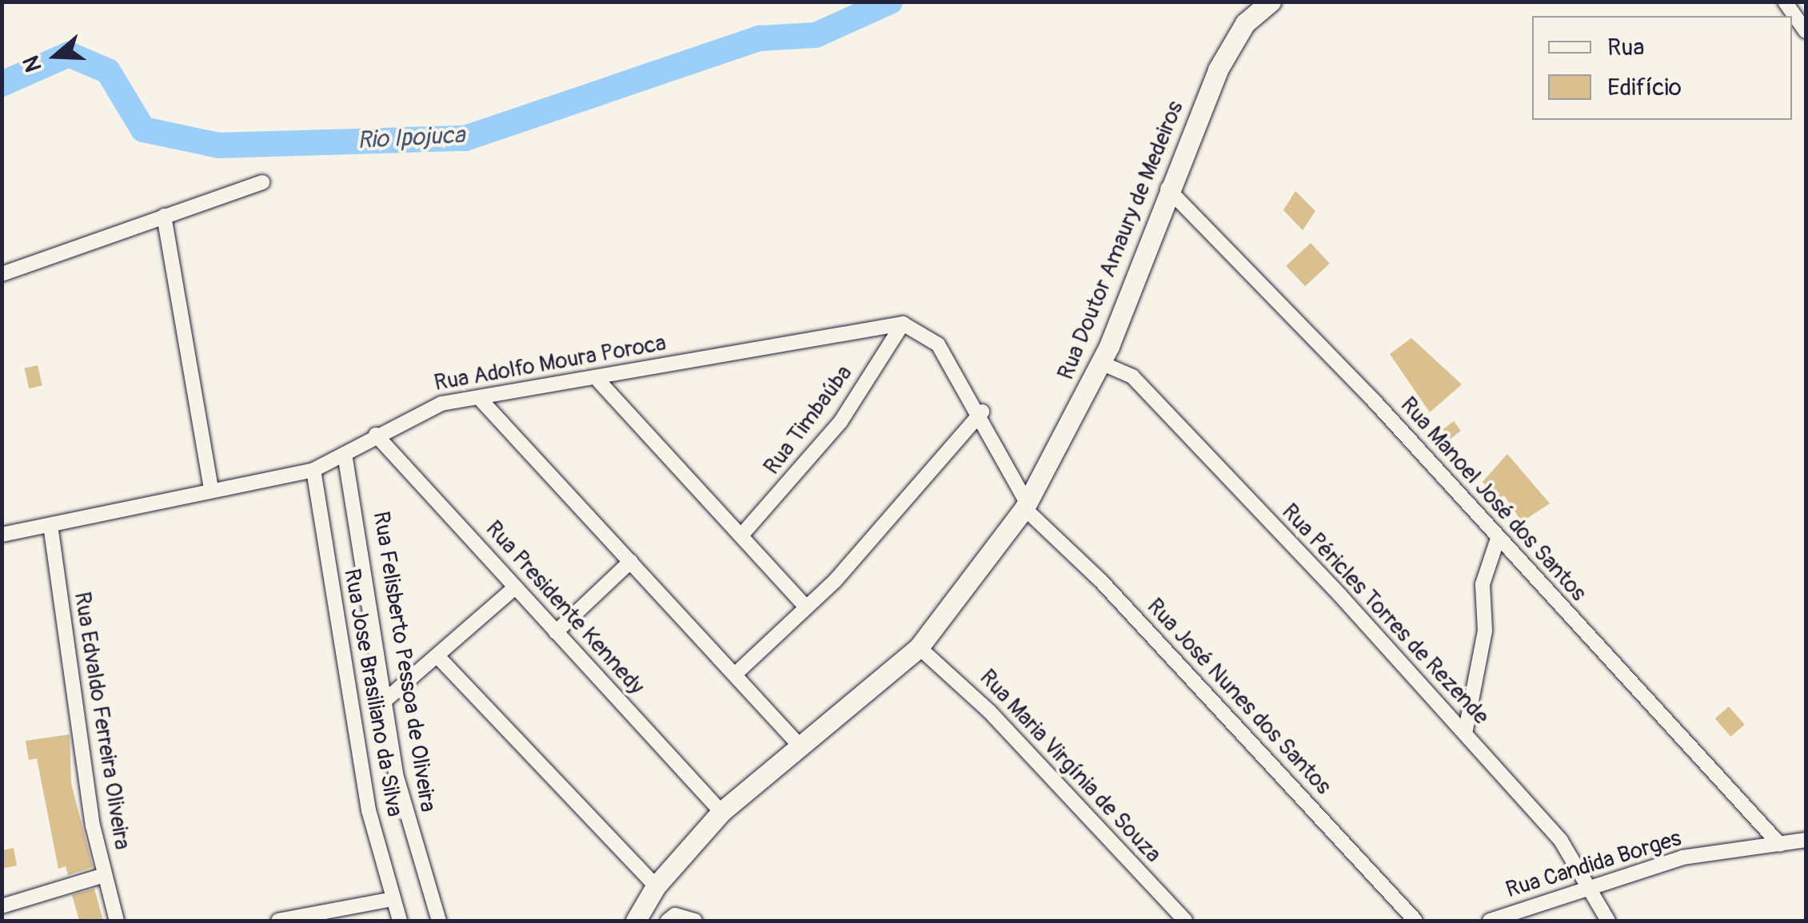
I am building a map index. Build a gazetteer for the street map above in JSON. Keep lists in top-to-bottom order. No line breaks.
{"streets":{"street":["Rua Doutor Amaury de Medeiros","Rua Adolfo Moura Poroca","Rua Timbaúba","Rua Manoel José dos Santos","Rua Presidente Kennedy","Rua Péricles Torres de Rezende","Rua Felisberto Pessoa de Oliveira","Rua Jose Brasiliano da Silva","Rua José Nunes dos Santos","Rua Edvaldo Ferreira Oliveira","Rua Maria Virgínia de Souza","Rua Candida Borges"]},"crossings":[["Rua Doutor Amaury de Medeiros","Rua Manoel José dos Santos"],["Rua Doutor Amaury de Medeiros","Rua Presidente Kennedy"],["Rua Doutor Amaury de Medeiros","Rua Péricles Torres de Rezende"],["Rua Doutor Amaury de Medeiros","Rua José Nunes dos Santos"],["Rua Doutor Amaury de Medeiros","Rua Maria Virgínia de Souza"],["Rua Adolfo Moura Poroca","Rua Timbaúba"],["Rua Adolfo Moura Poroca","Rua Presidente Kennedy"],["Rua Adolfo Moura Poroca","Rua Felisberto Pessoa de Oliveira"],["Rua Adolfo Moura Poroca","Rua Jose Brasiliano da Silva"],["Rua Adolfo Moura Poroca","Rua Edvaldo Ferreira Oliveira"],["Rua Manoel José dos Santos","Rua Candida Borges"],["Rua Péricles Torres de Rezende","Rua Candida Borges"]],"water":["Rio Ipojuca"],"legend":["Rua","Edifício"],"north":"left"}
